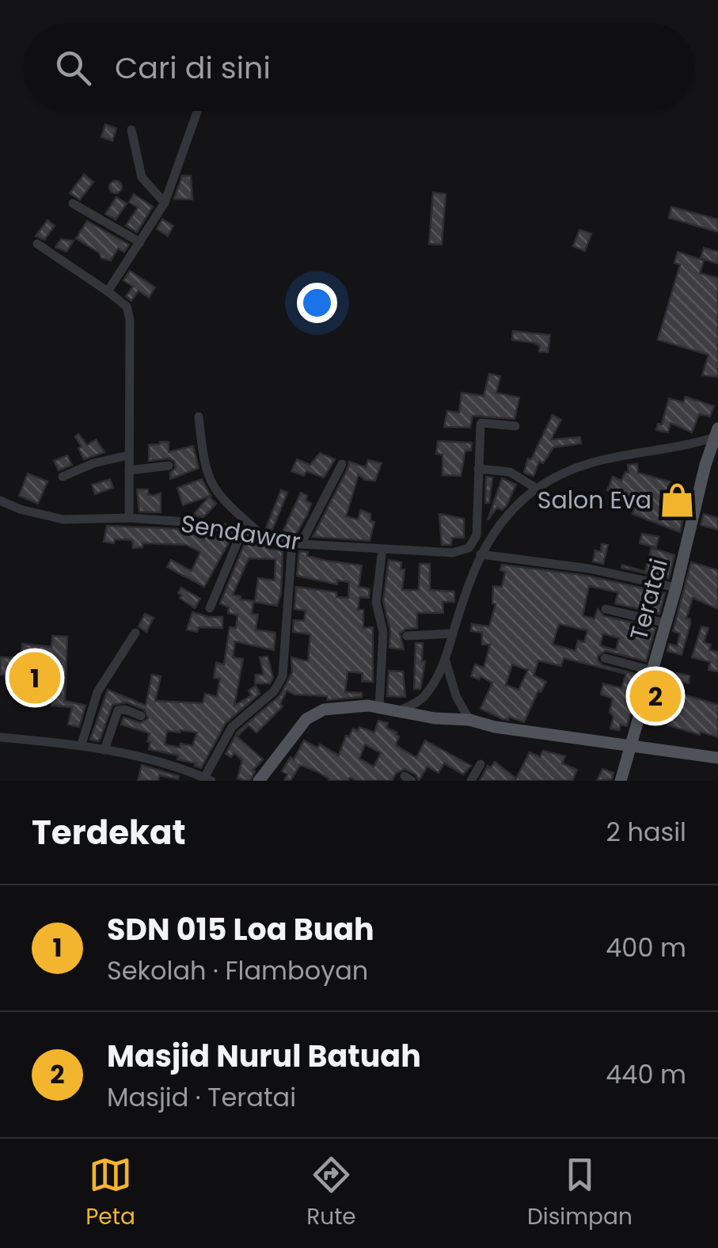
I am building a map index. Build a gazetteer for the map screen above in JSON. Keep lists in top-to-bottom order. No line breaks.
{"streets":{"main road":["Teratai"],"street":["Sendawar"]},"places":{"shop":["Salon Eva"]},"page":{"search":"Cari di sini","pins":["1","2"],"heading":["Terdekat","2 hasil"],"list":[{"mark":"1","name":"SDN 015 Loa Buah","note":"Sekolah · Flamboyan","value":"400 m"},{"mark":"2","name":"Masjid Nurul Batuah","note":"Masjid · Teratai","value":"440 m"}],"nav":["Peta","Rute","Disimpan"]}}
